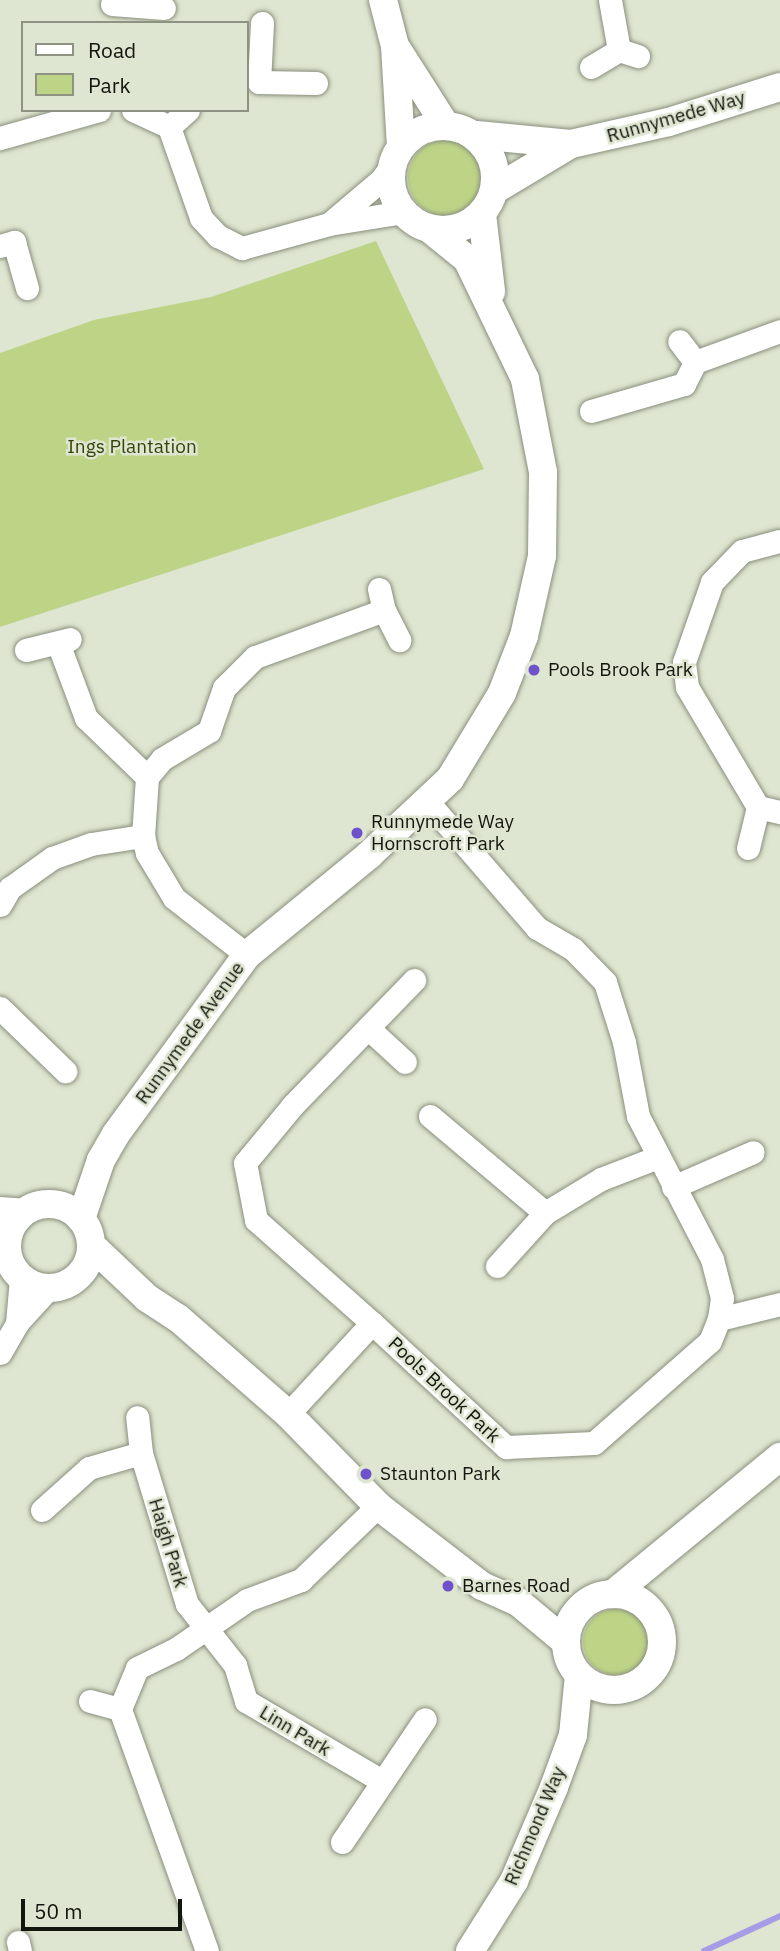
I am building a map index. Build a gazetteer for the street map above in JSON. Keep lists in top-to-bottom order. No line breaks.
{"streets":{"street":["Runnymede Way","Runnymede Avenue","Pools Brook Park","Haigh Park","Linn Park","Richmond Way"]},"crossings":[["Runnymede Way","Runnymede Avenue"],["Haigh Park","Linn Park"]],"parks":["Ings Plantation"],"places":["Pools Brook Park","Runnymede Way Hornscroft Park","Staunton Park","Barnes Road"],"legend":["Road","Park"],"scale_bar":"50 m"}
